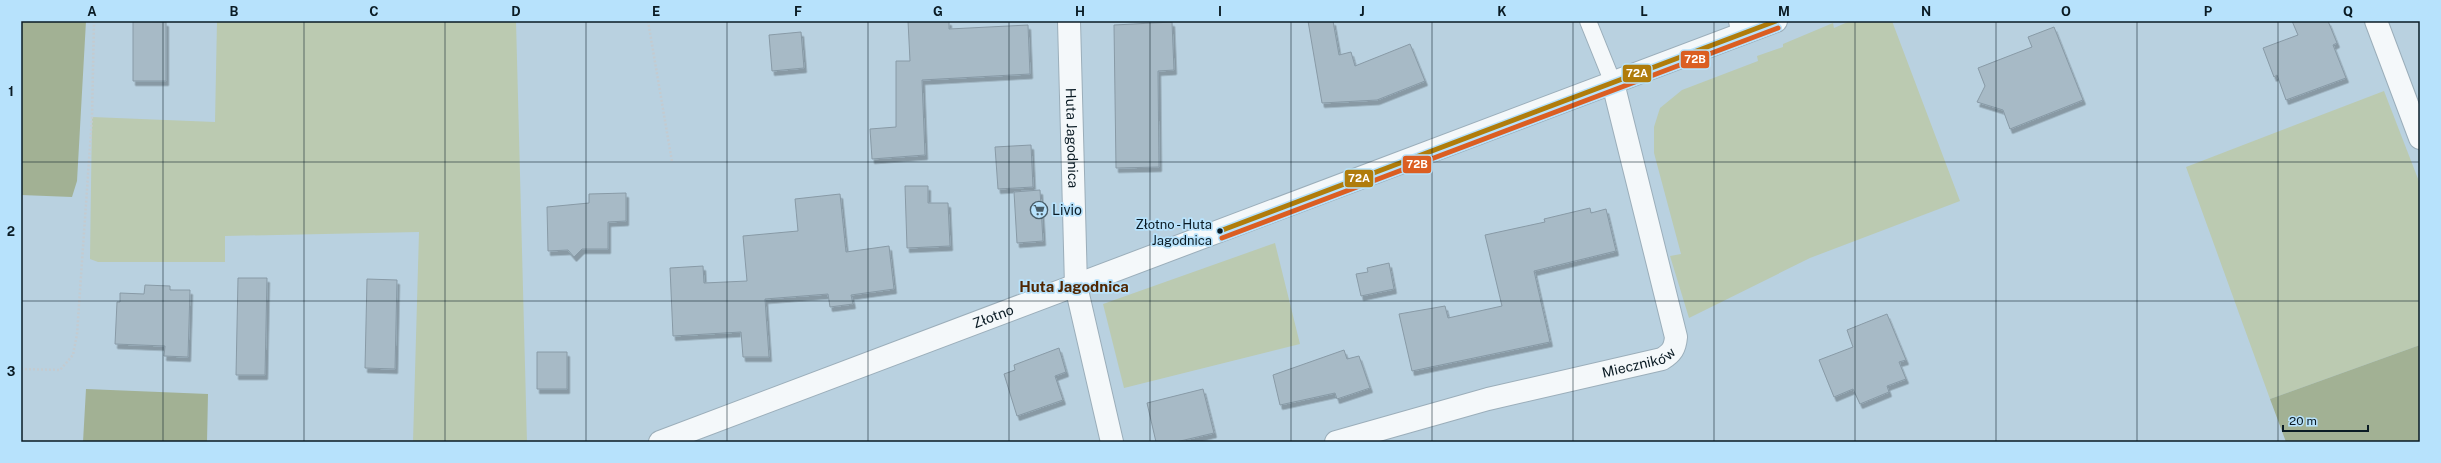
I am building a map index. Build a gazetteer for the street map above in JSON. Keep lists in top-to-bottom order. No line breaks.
{"streets":{"street":["Huta Jagodnica","Złotno","Mieczników"]},"crossings":[["Huta Jagodnica","Złotno"],["Złotno","Mieczników"]],"districts":["Huta Jagodnica"],"places":{"supermarket":["Livio"],"other":["Złotno - Huta Jagodnica"]},"lines":["transit line 72A","transit line 72B"],"scale_bar":"20 m","grid":{"columns":["A","B","C","D","E","F","G","H","I","J","K","L","M","N","O","P","Q"],"rows":["1","2","3"]}}
